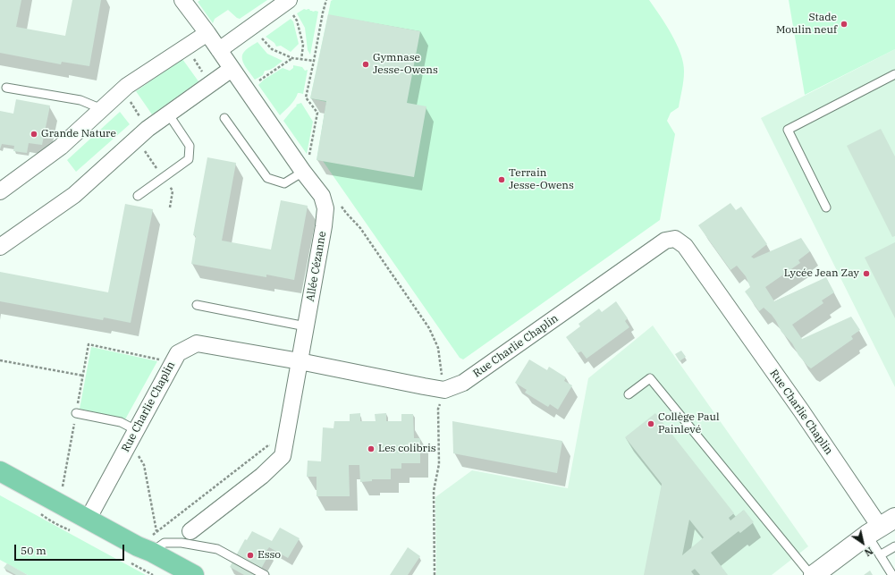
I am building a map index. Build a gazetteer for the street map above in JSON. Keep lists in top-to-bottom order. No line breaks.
{"streets":{"street":["Allée Cézanne","Rue Charlie Chaplin"]},"crossings":[["Allée Cézanne","Rue Charlie Chaplin"]],"places":["Stade Moulin neuf","Gymnase Jesse-Owens","Grande Nature","Terrain Jesse-Owens","Lycée Jean Zay","Collège Paul Painlevé","Les colibris","Esso"],"scale_bar":"50 m","north":"bottom right"}
